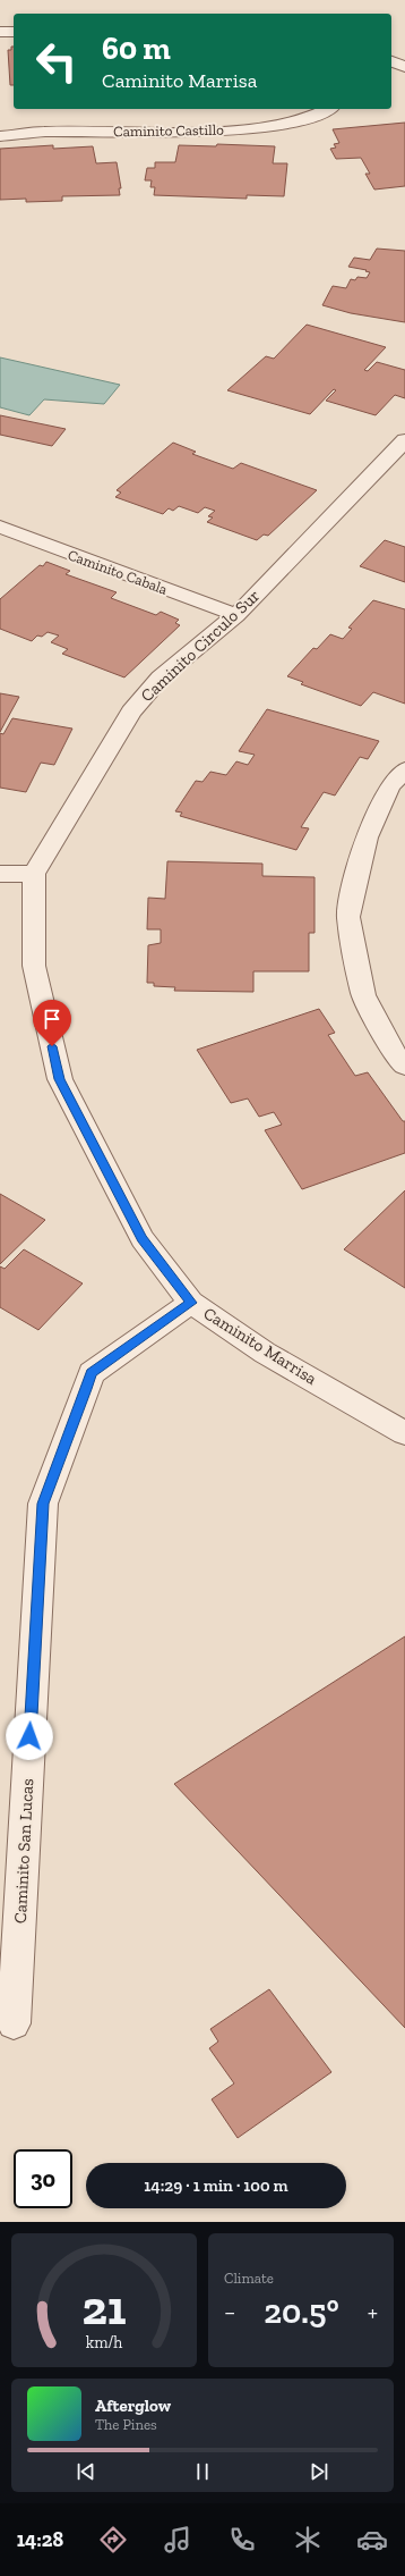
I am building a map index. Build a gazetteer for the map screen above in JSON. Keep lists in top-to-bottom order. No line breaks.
{"streets":{"street":["Caminito Castillo","Caminito Cabala","Caminito Circulo Sur","Caminito Marrisa","Caminito San Lucas"]},"crossings":[["Caminito Cabala","Caminito Circulo Sur"],["Caminito Circulo Sur","Caminito Marrisa"],["Caminito Marrisa","Caminito San Lucas"]],"page":{"turn":["60 m","Caminito Marrisa"],"limit":"30","trip":"14:29 · 1 min · 100 m","tile":"Climate","heat":["−","20.5°","+"],"song":["Afterglow","The Pines"],"tabs":"14:28","gauge":["21","km/h"]}}
